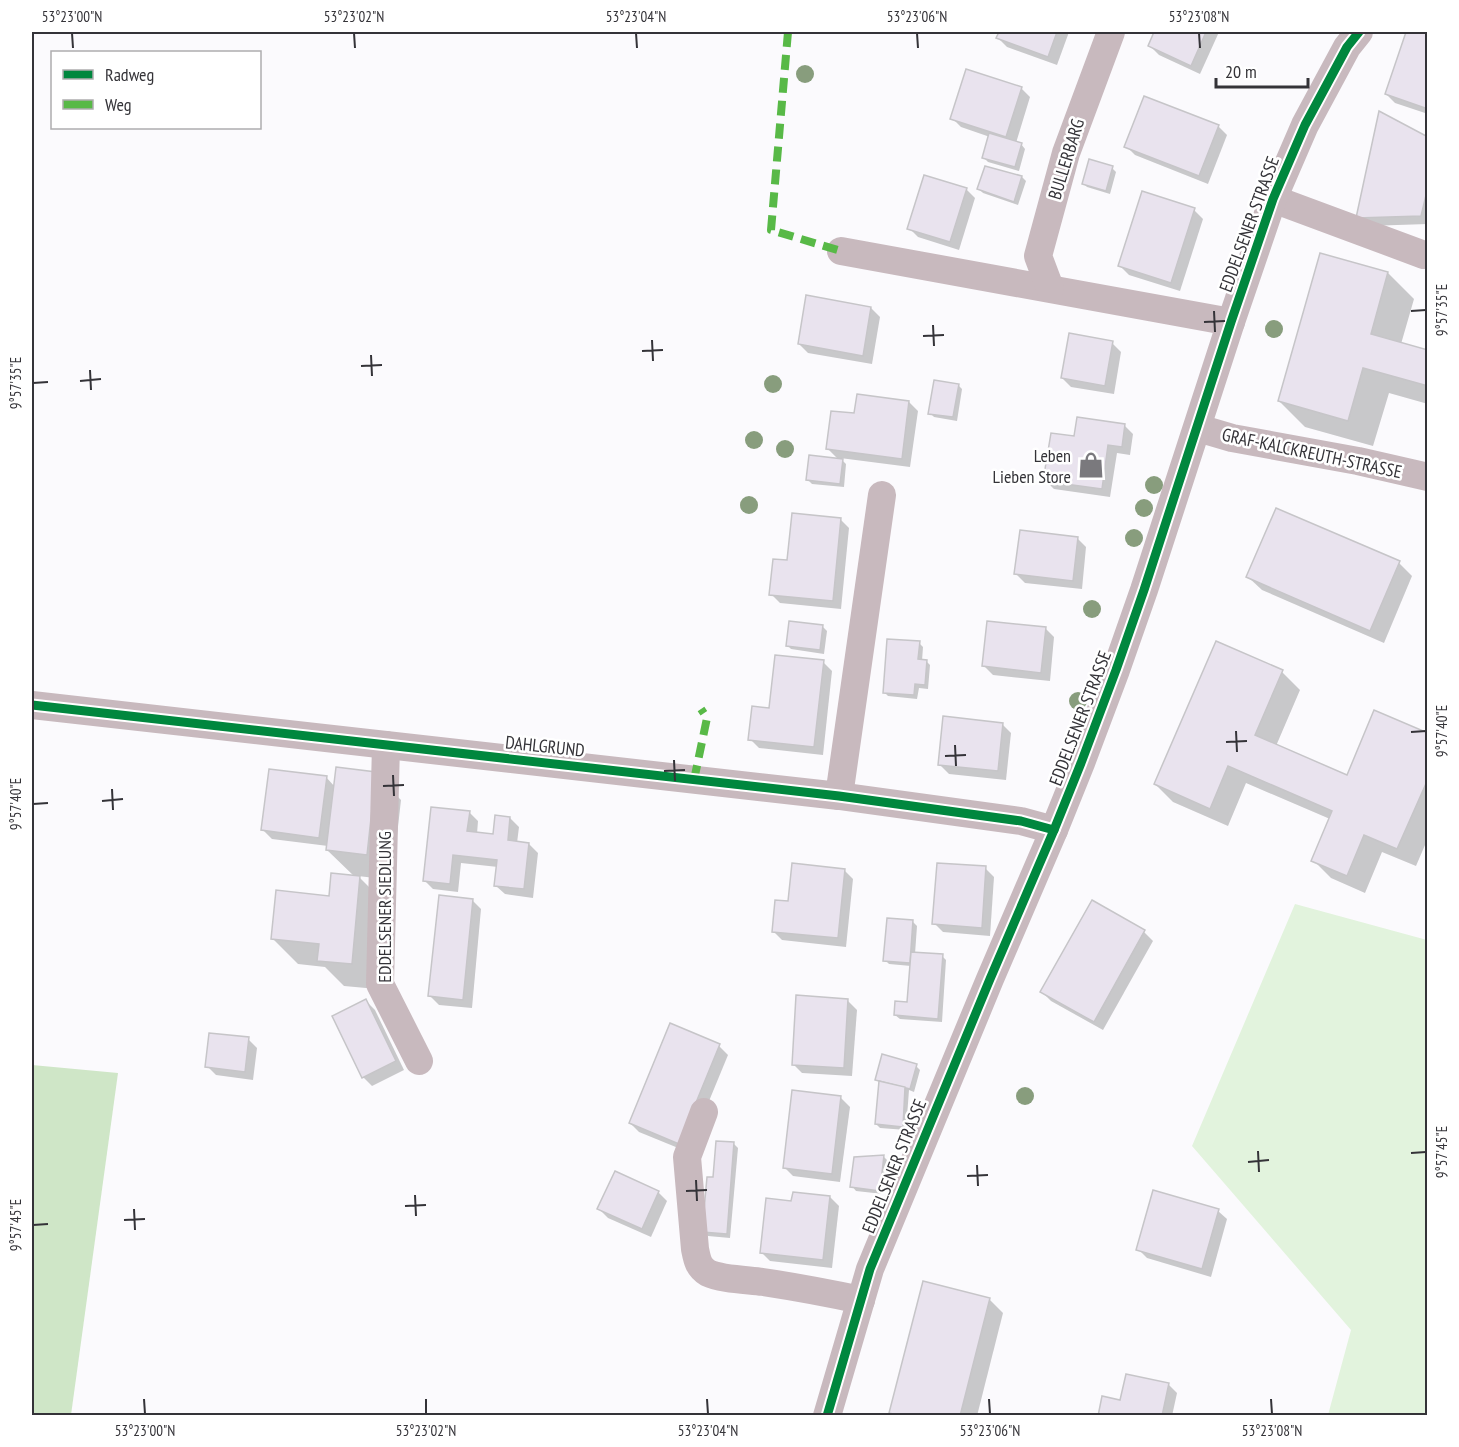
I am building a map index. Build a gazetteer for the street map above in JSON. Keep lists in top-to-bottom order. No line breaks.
{"streets":{"street":["BULLERBARG","EDDELSENER STRASSE","GRAF-KALCKREUTH-STRASSE","DAHLGRUND","EDDELSENER SIEDLUNG"]},"crossings":[["EDDELSENER STRASSE","GRAF-KALCKREUTH-STRASSE"],["EDDELSENER STRASSE","DAHLGRUND"],["DAHLGRUND","EDDELSENER SIEDLUNG"]],"places":{"shop":["Leben Lieben Store"]},"legend":["Radweg","Weg"],"scale_bar":"20 m","coordinates":["53°23'00\"N","53°23'02\"N","53°23'04\"N","53°23'06\"N","53°23'08\"N","9°57'35\"E","9°57'40\"E","9°57'45\"E"]}
